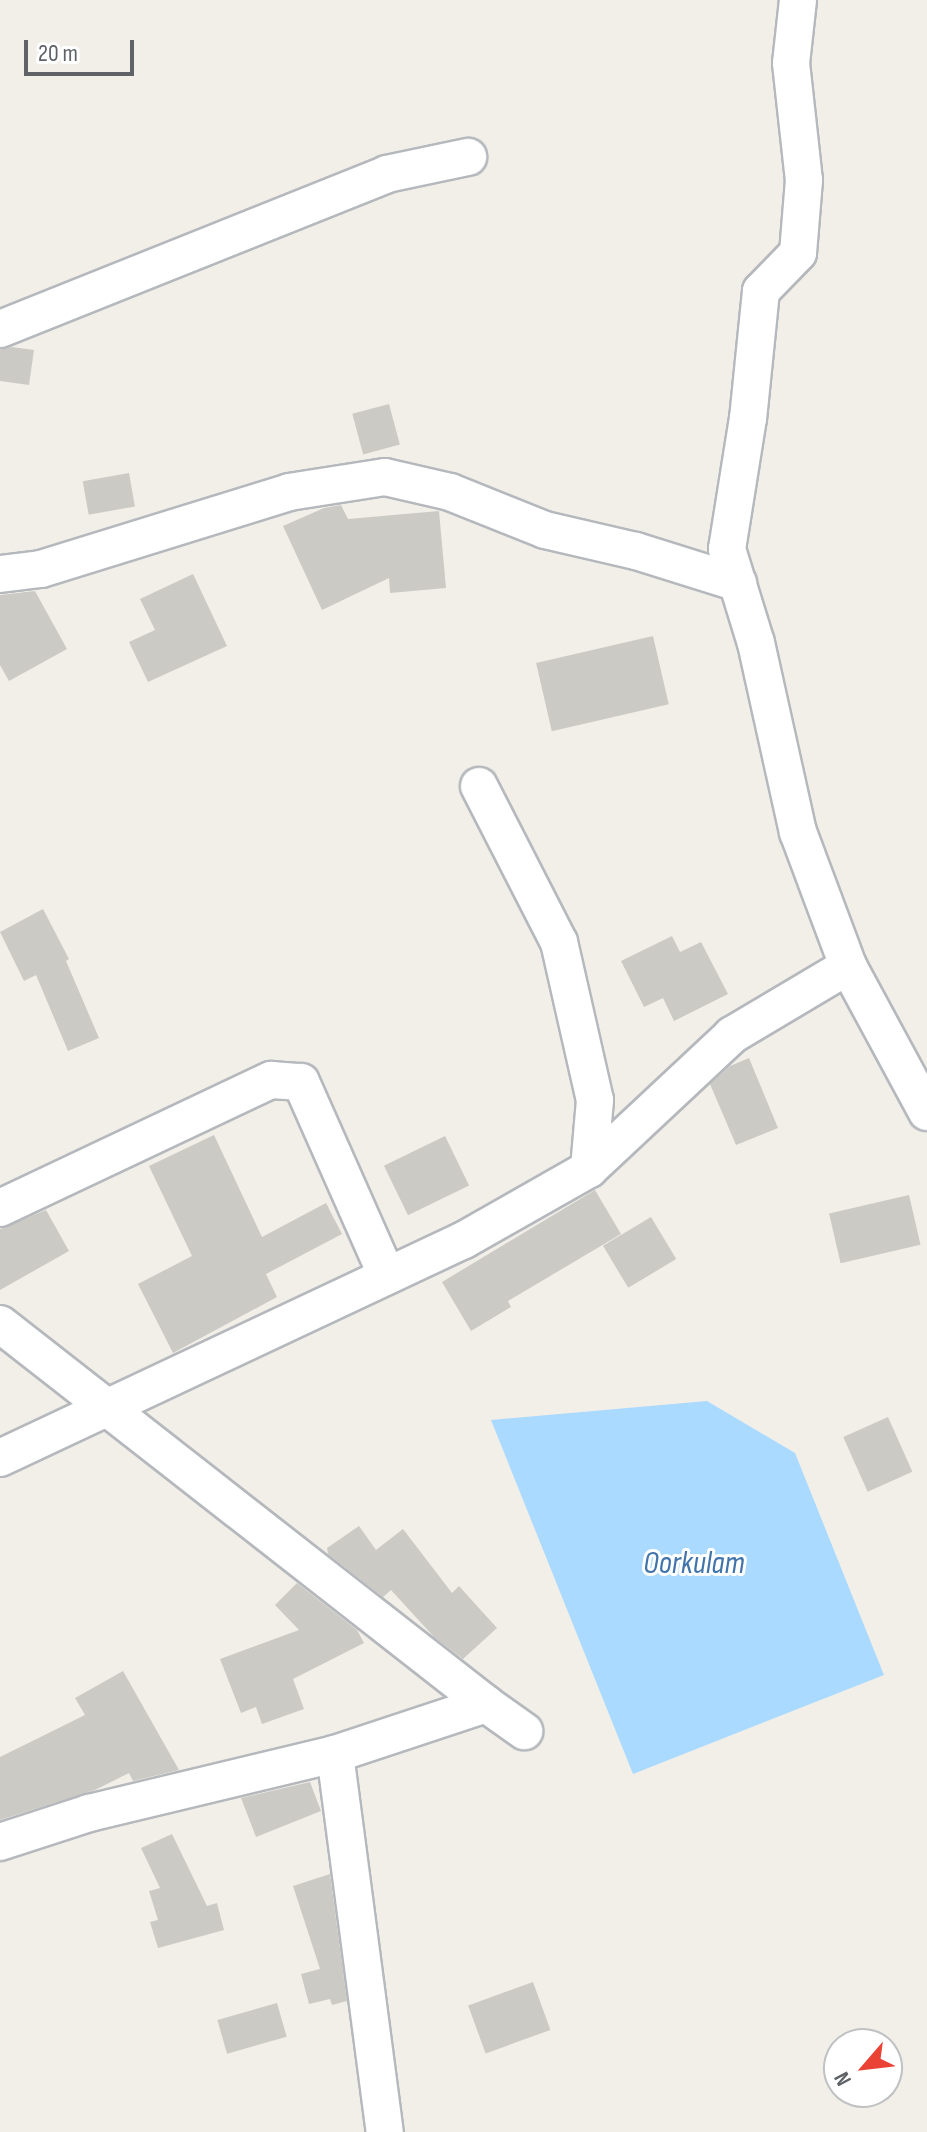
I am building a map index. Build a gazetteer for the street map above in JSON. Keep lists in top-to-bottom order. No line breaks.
{"water":["Oorkulam"],"scale_bar":"20 m","north":"bottom left"}
